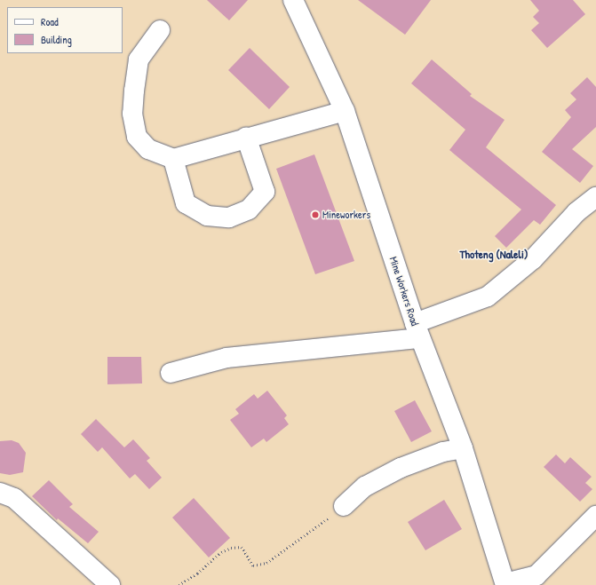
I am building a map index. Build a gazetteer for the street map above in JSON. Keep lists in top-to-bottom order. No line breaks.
{"streets":{"street":["Mine Workers Road"]},"districts":["Thoteng (Naleli)"],"places":["Mineworkers"],"legend":["Road","Building"]}
